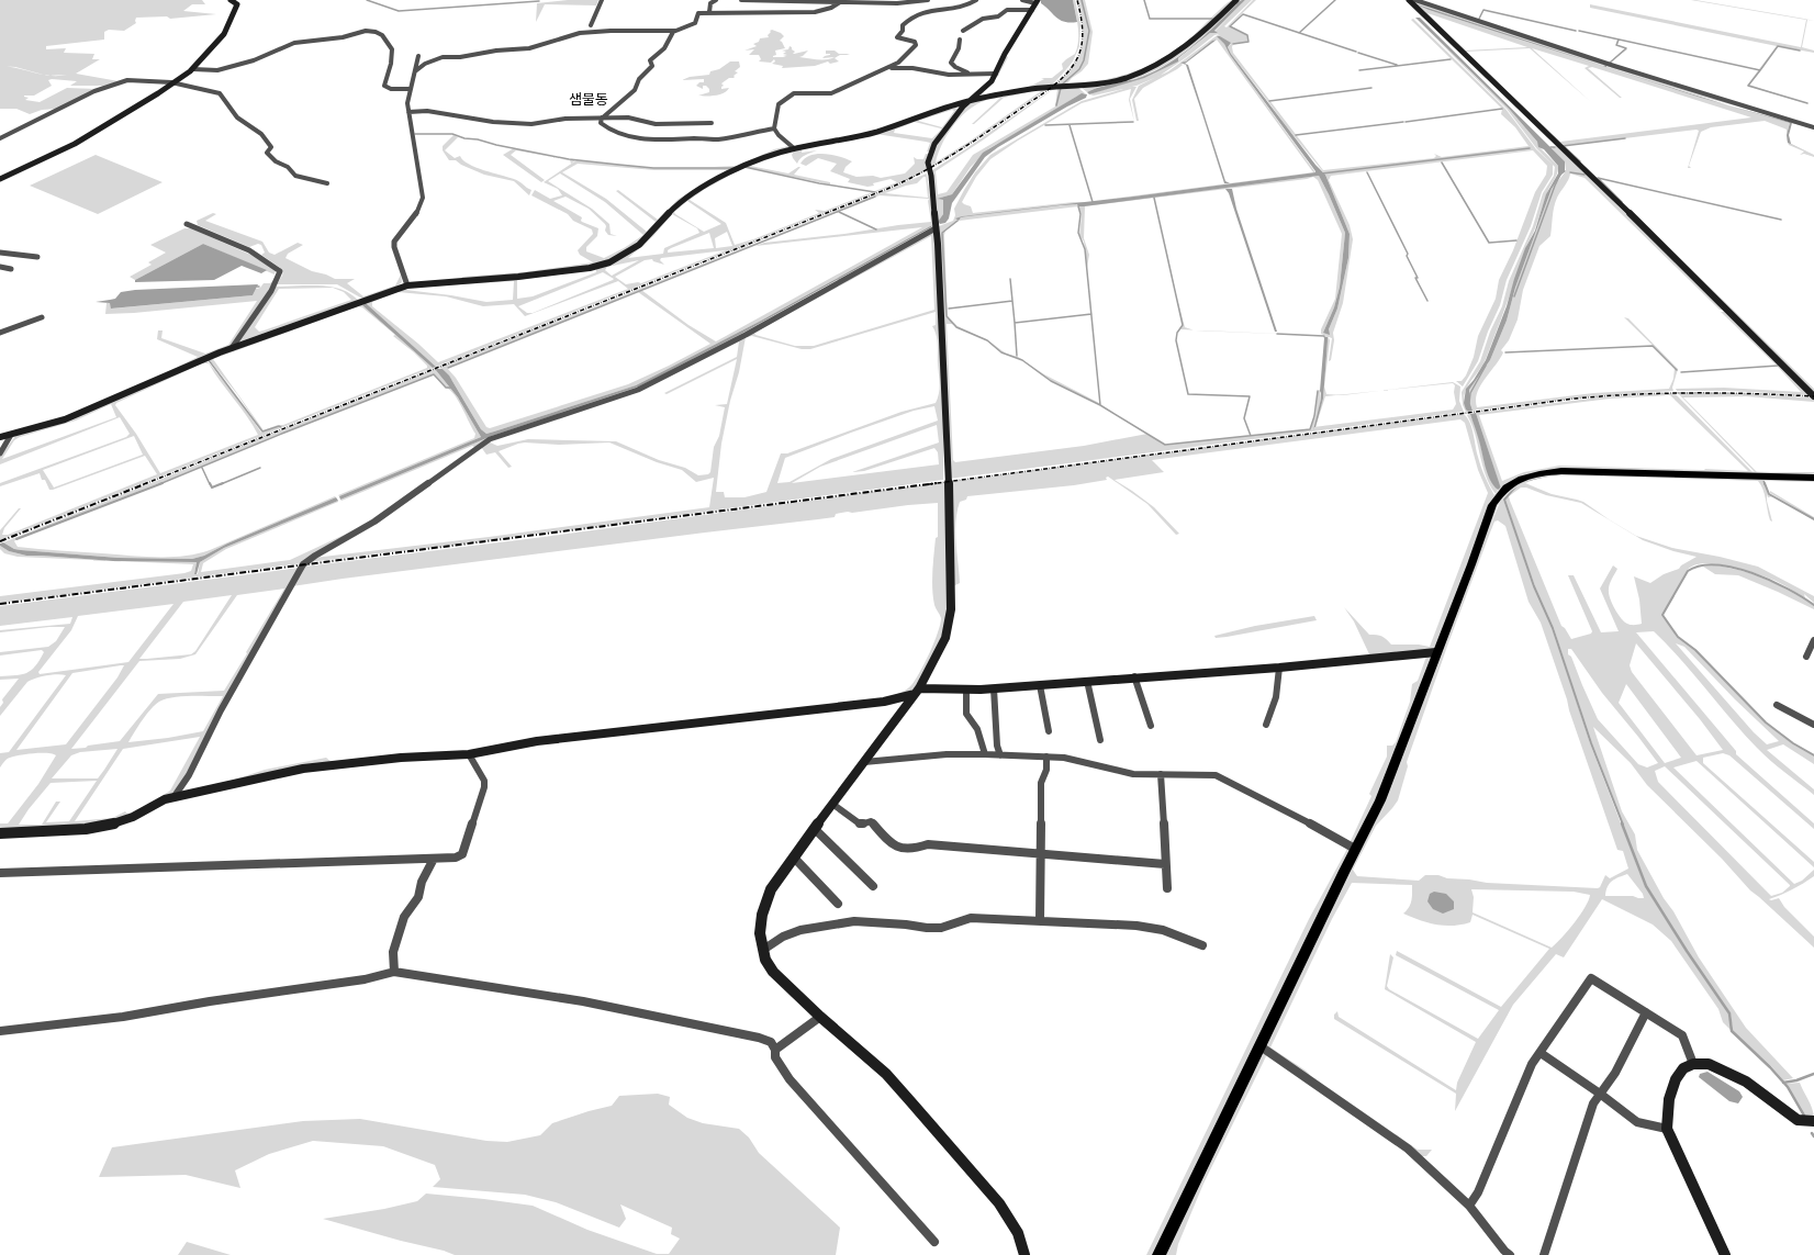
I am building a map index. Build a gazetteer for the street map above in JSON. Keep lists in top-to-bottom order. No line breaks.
{"districts":["샘물동"]}
